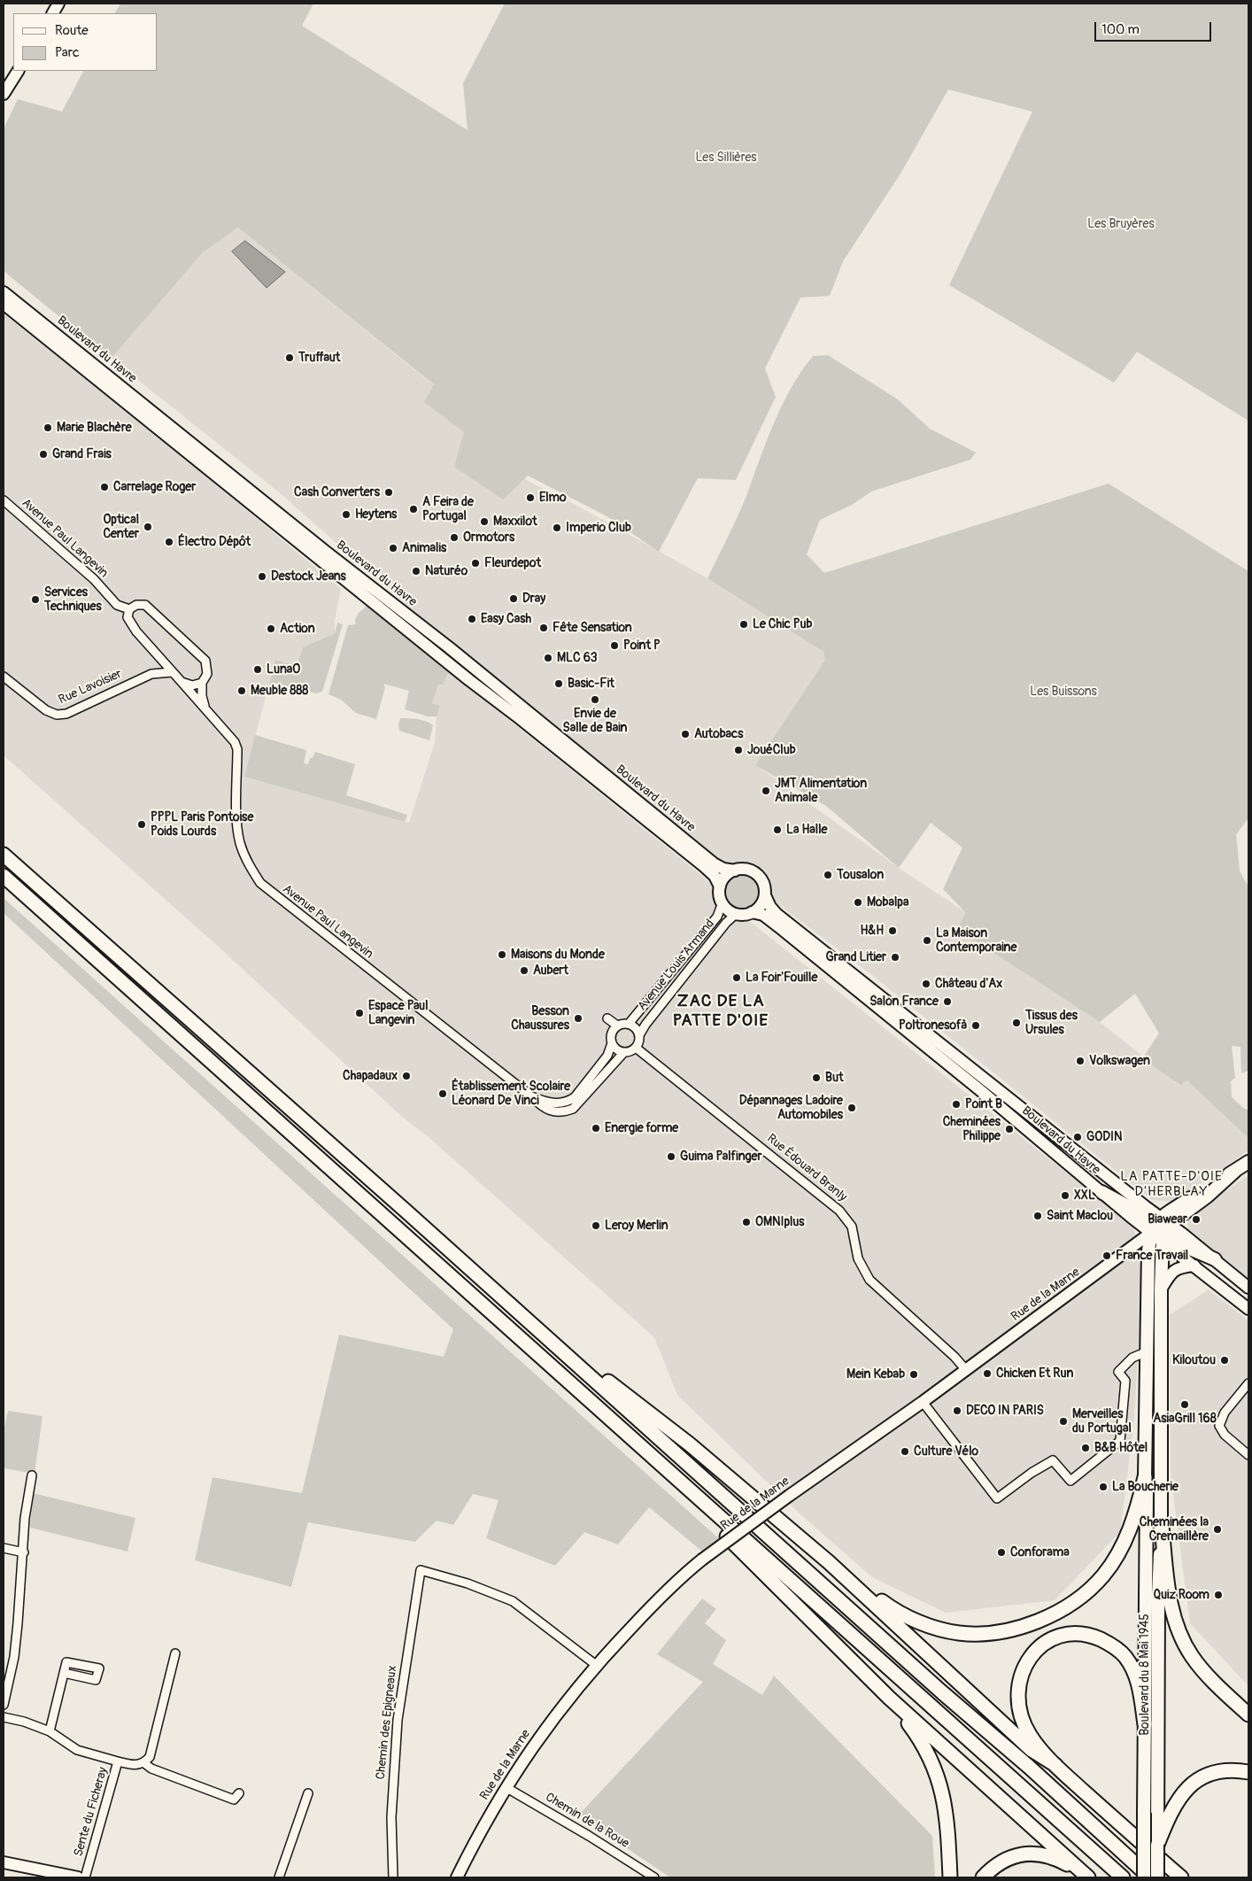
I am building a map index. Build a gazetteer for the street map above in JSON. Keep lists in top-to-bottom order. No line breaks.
{"streets":{"main road":["Boulevard du Havre","Rue de la Marne","Boulevard du 8 Mai 1945"],"street":["Avenue Paul Langevin","Rue Lavoisier","Avenue Louis Armand","Rue Édouard Branly","Chemin des Epigneaux","Sente du Ficheray","Chemin de la Roue"]},"crossings":[["Boulevard du Havre","Avenue Louis Armand"],["Boulevard du Havre","Rue de la Marne"],["Boulevard du Havre","Boulevard du 8 Mai 1945"],["Avenue Paul Langevin","Rue Lavoisier"],["Avenue Louis Armand","Rue Édouard Branly"],["Rue Édouard Branly","Rue de la Marne"],["Rue de la Marne","Boulevard du 8 Mai 1945"],["Rue de la Marne","Chemin des Epigneaux"],["Rue de la Marne","Chemin de la Roue"]],"districts":["ZAC DE LA PATTE D'OIE","LA PATTE-D'OIE D'HERBLAY"],"parks":["Les Sillières","Les Bruyères","Les Buissons"],"places":["Truffaut","Marie Blachère","Grand Frais","Carrelage Roger","Cash Converters","Elmo","A Feira de Portugal","Heytens","Maxxilot","Optical Center","Imperio Club","Ormotors","Électro Dépôt","Animalis","Fleurdepot","Naturéo","Destock Jeans","Dray","Services Techniques","Easy Cash","Le Chic Pub","Fête Sensation","Action","Point P","MLC 63","LunaO","Basic-Fit","Meuble 888","Envie de Salle de Bain","Autobacs","JouéClub","JMT Alimentation Animale","PPPL Paris Pontoise Poids Lourds","La Halle","Tousalon","Mobalpa","H&H","La Maison Contemporaine","Maisons du Monde","Grand Litier","Aubert","La Foir'Fouille","Château d'Ax","Salon France","Espace Paul Langevin","Besson Chaussures","Tissus des Ursules","Poltronesofà","Volkswagen","Chapadaux","But","Établissement Scolaire Léonard De Vinci","Point B","Dépannages Ladoire Automobiles","Energie forme","Cheminées Philippe","GODIN","Guima Palfinger","XXL","Saint Maclou","Biawear","OMNIplus","Leroy Merlin","France Travail","Kiloutou","Chicken Et Run","Mein Kebab","AsiaGrill 168","DECO IN PARIS","Merveilles du Portugal","B&B Hôtel","Culture Vélo","La Boucherie","Cheminées la Cremaillère","Conforama","Quiz Room"],"legend":["Route","Parc"],"scale_bar":"100 m"}
